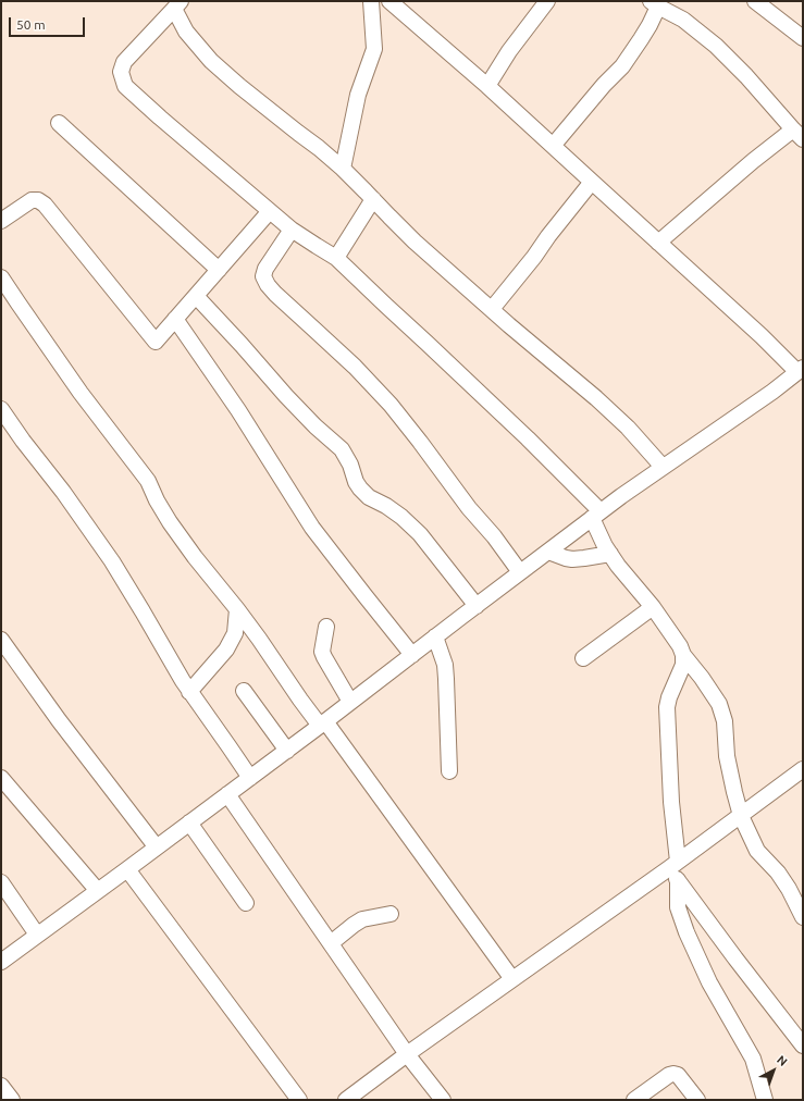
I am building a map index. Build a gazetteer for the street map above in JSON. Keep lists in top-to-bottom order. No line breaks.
{"scale_bar":"50 m","north":"top right"}
